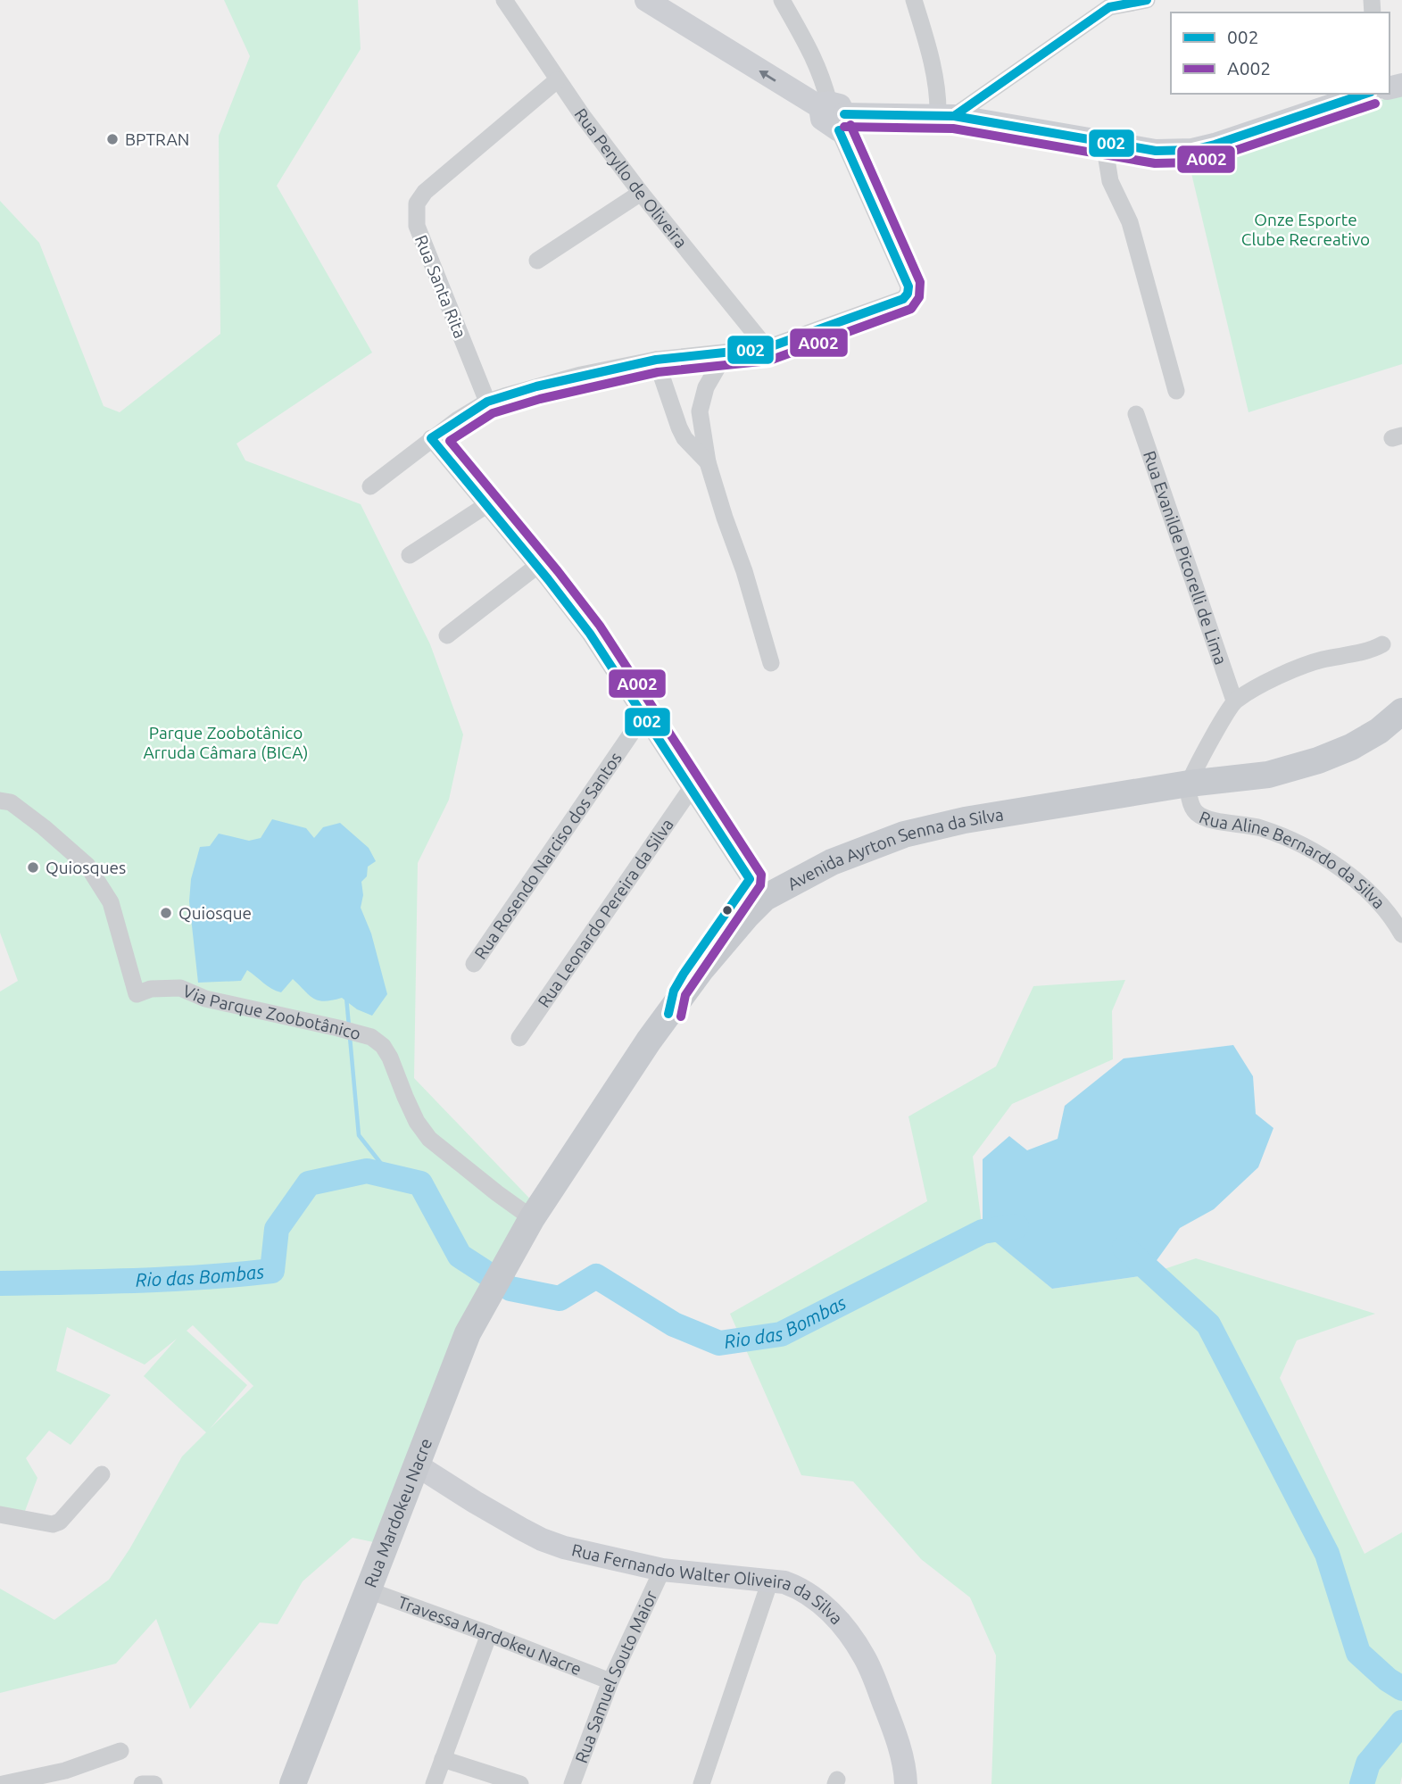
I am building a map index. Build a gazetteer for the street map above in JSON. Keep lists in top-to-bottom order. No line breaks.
{"streets":{"main road":["Avenida Ayrton Senna da Silva","Rua Mardokeu Nacre"],"street":["Rua Peryllo de Oliveira","Rua Santa Rita","Rua Evanilde Picorelli de Lima","Rua Rosendo Narciso dos Santos","Rua Aline Bernardo da Silva","Rua Leonardo Pereira da Silva","Via Parque Zoobotânico","Rua Fernando Walter Oliveira da Silva","Travessa Mardokeu Nacre","Rua Samuel Souto Maior"]},"crossings":[["Rua Peryllo de Oliveira","Rua Santa Rita"],["Avenida Ayrton Senna da Silva","Rua Aline Bernardo da Silva"],["Avenida Ayrton Senna da Silva","Via Parque Zoobotânico"],["Avenida Ayrton Senna da Silva","Rua Mardokeu Nacre"],["Rua Mardokeu Nacre","Rua Fernando Walter Oliveira da Silva"],["Rua Mardokeu Nacre","Travessa Mardokeu Nacre"],["Rua Fernando Walter Oliveira da Silva","Rua Samuel Souto Maior"],["Travessa Mardokeu Nacre","Rua Samuel Souto Maior"]],"water":["Rio das Bombas"],"parks":["Onze Esporte Clube Recreativo","Parque Zoobotânico Arruda Câmara (BICA)"],"places":["BPTRAN","Quiosques","Quiosque"],"lines":["transit line 002","transit line A002"],"legend":["002","A002"]}
